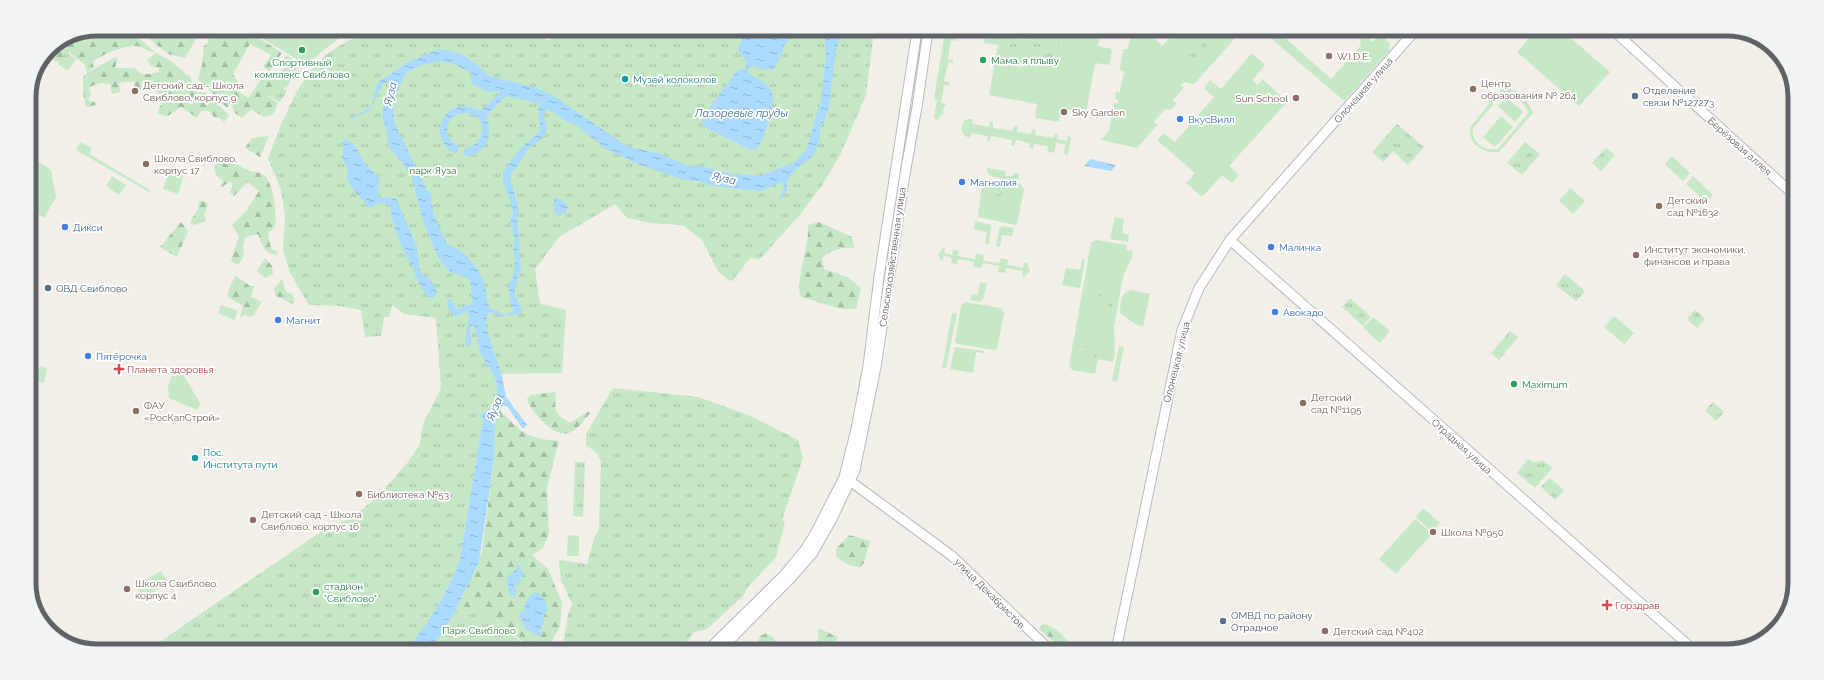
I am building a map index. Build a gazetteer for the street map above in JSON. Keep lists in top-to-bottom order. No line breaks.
{"streets":{"main road":["Олонецкая улица","Берёзовая аллея","Сельскохозяйственная улица","Отрадная улица","улица Декабристов"]},"crossings":[["Олонецкая улица","Отрадная улица"],["Сельскохозяйственная улица","улица Декабристов"]],"water":["Яуза","Лазоревые пруды"],"parks":["парк Яуза","Парк Свиблово"],"places":{"other":["Спортивный комплекс Свиблово","W.I.D.E.","Мама, я плыву","Музей колоколов","Центр образования № 264","Детский сад - Школа Свиблово, корпус 9","Отделение связи №127273","Sun School","Sky Garden","ВкусВилл","Школа Свиблово, корпус 17","Магнолия","Детский сад №1632","Дикси","Малинка","Институт экономики, финансов и права","ОВД Свиблово","Авокадо","Магнит","Пятёрочка","Maximum","Детский сад №1195","ФАУ «РосКапСтрой»","Пос. Института пути","Библиотека №53","Детский сад - Школа Свиблово, корпус 16","Школа №950","Школа Свиблово, корпус 4","стадион \"Свиблово\"","ОМВД по району Отрадное","Детский сад №402"],"health":["Планета здоровья","Горздрав"]}}
